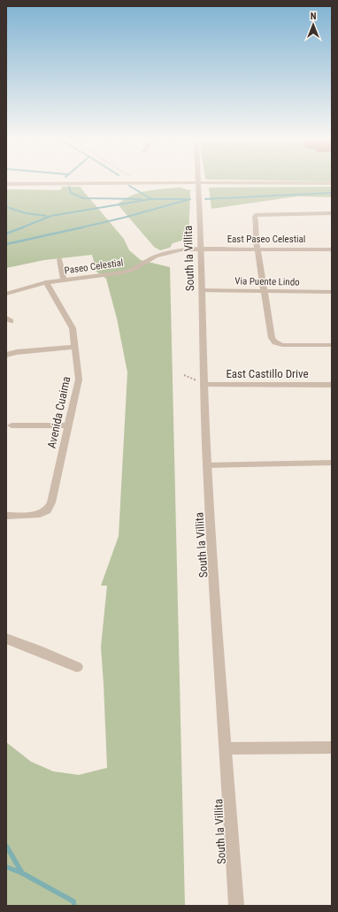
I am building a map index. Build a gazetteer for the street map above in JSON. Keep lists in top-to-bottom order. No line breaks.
{"streets":{"street":["East Paseo Celestial","South la Villita","Paseo Celestial","Via Puente Lindo","East Castillo Drive","Avenida Cuaima"]},"crossings":[["East Paseo Celestial","South la Villita"],["East Paseo Celestial","Paseo Celestial"],["South la Villita","Paseo Celestial"],["South la Villita","Via Puente Lindo"],["South la Villita","East Castillo Drive"],["Paseo Celestial","Avenida Cuaima"]],"north":"top"}
